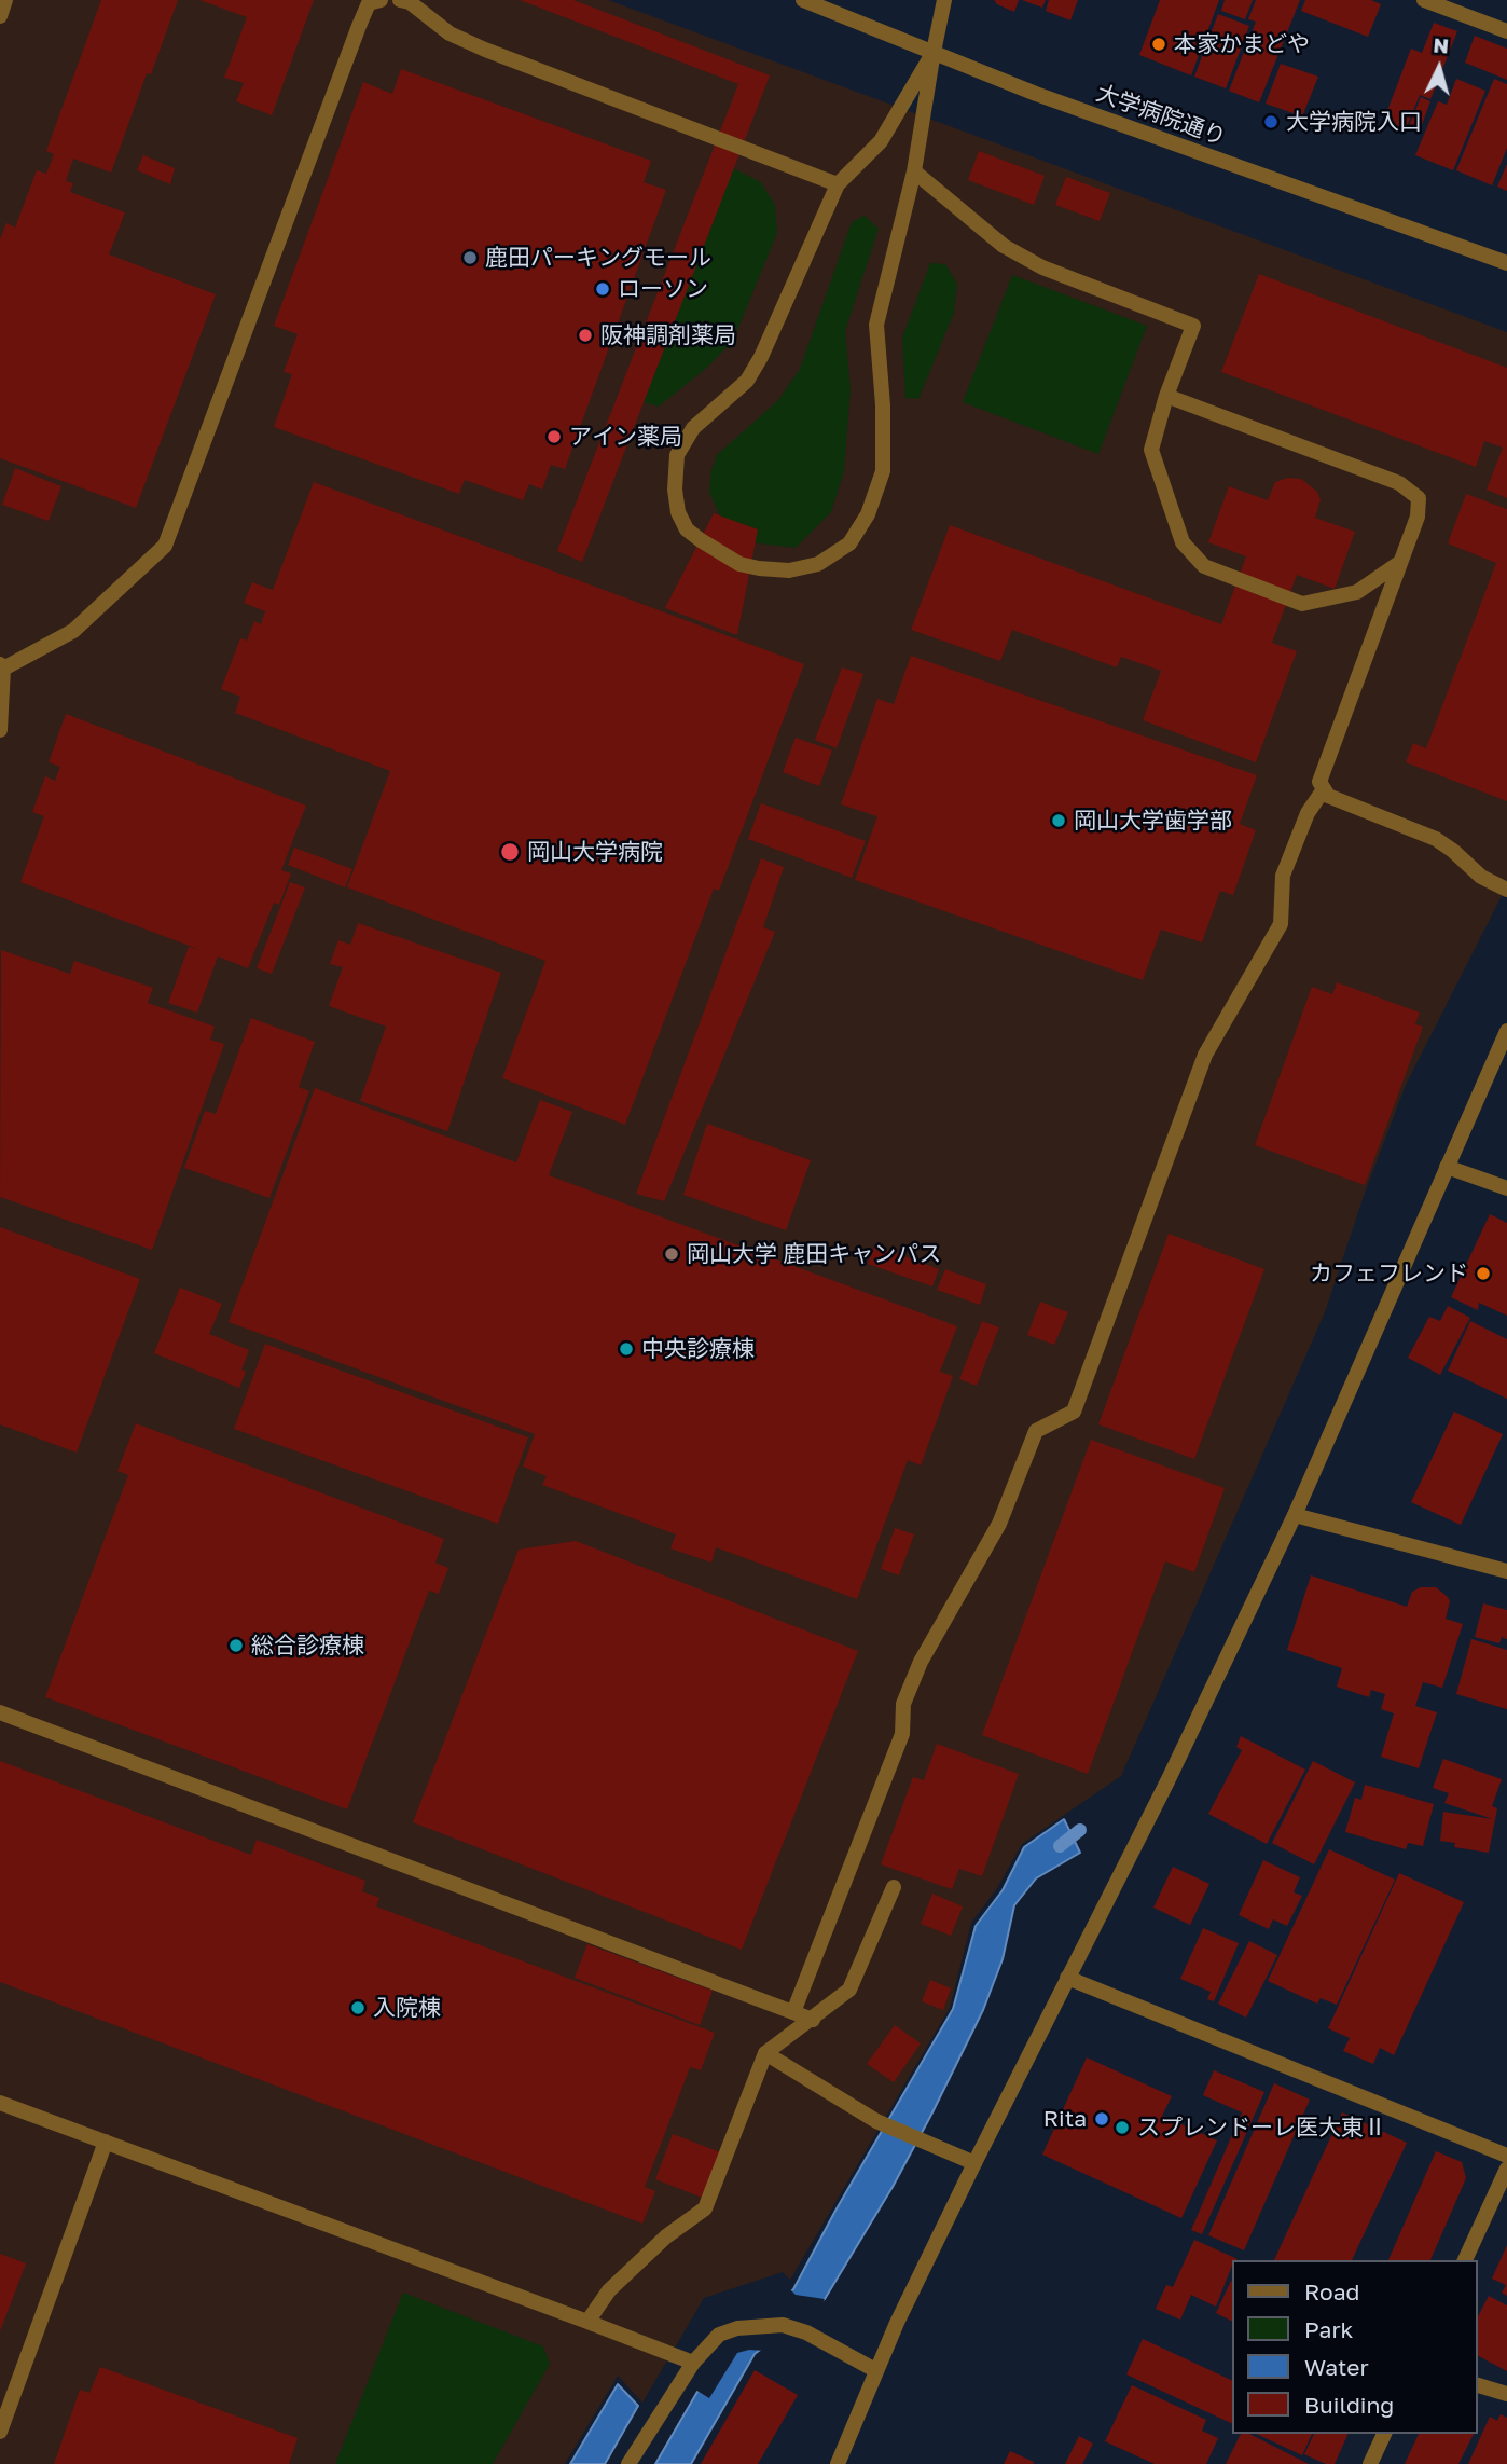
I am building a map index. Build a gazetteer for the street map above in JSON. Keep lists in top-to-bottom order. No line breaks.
{"streets":{"street":["大学病院通り"]},"places":["本家かまどや","大学病院入口","鹿田パーキングモール","ローソン","阪神調剤薬局","アイン薬局","岡山大学歯学部","岡山大学病院","岡山大学 鹿田キャンパス","カフェフレンド","中央診療棟","総合診療棟","入院棟","Rita","スプレンドーレ医大東Ⅱ"],"legend":["Road","Park","Water","Building"],"north":"top"}
